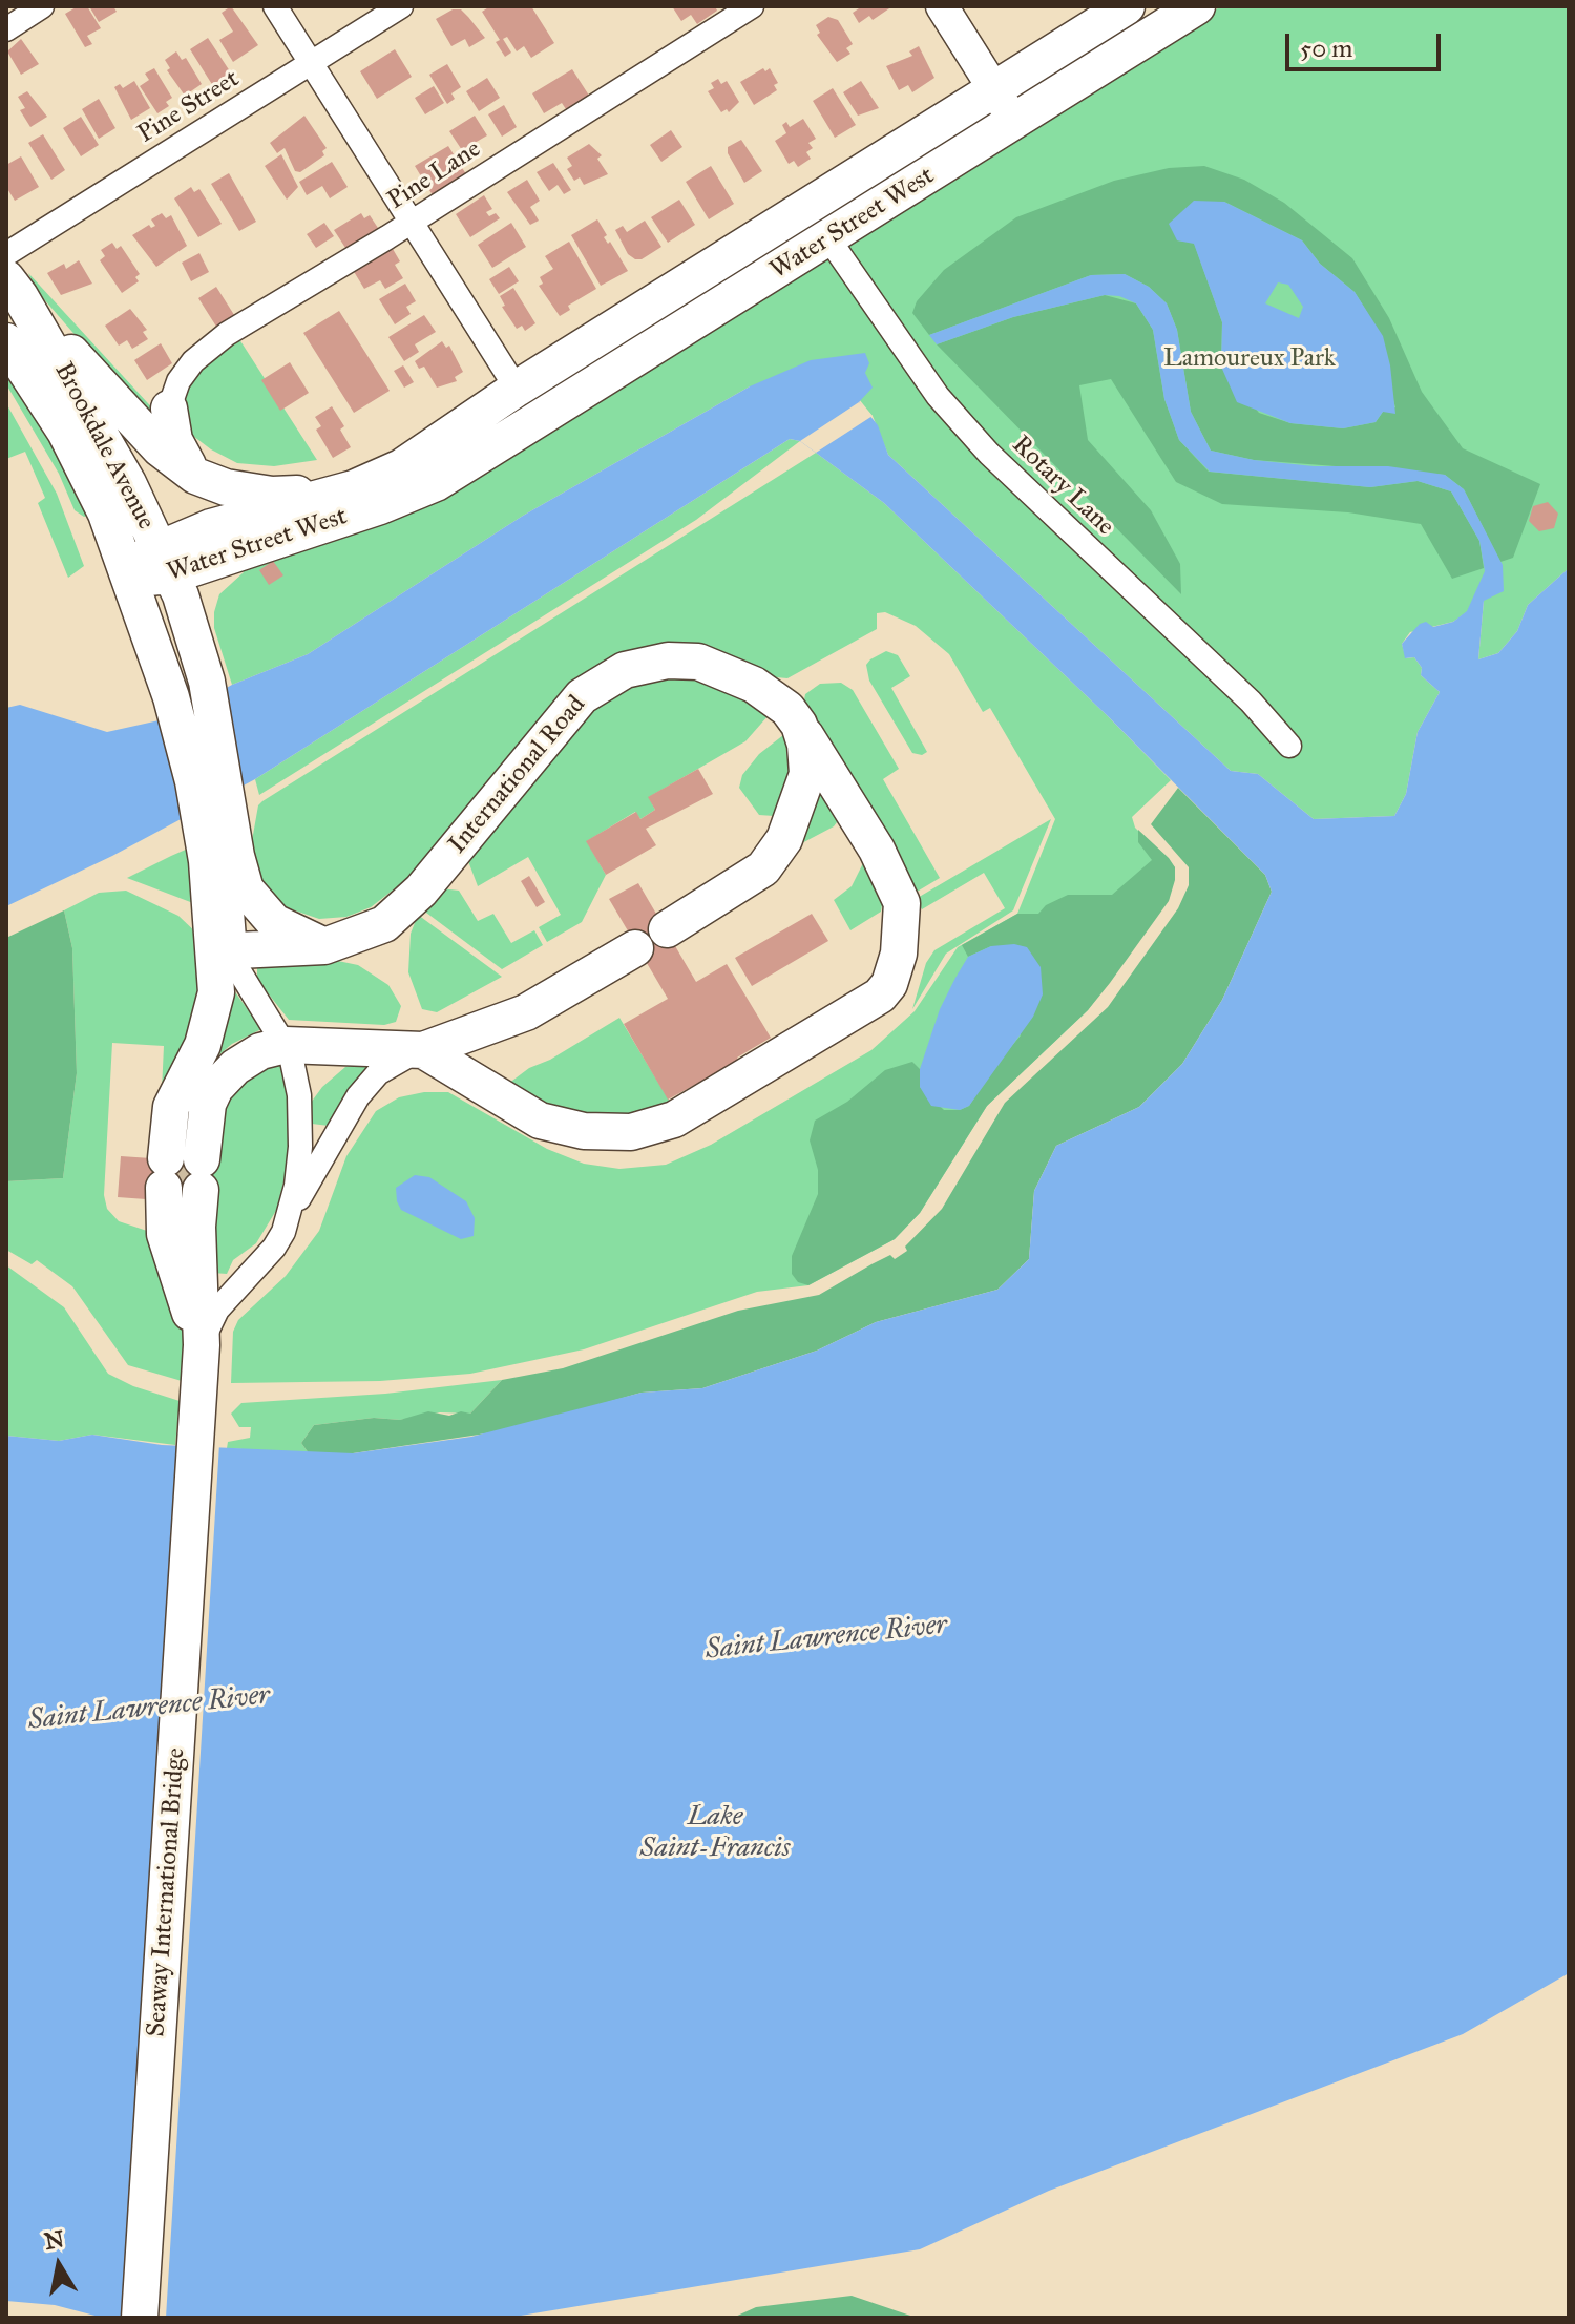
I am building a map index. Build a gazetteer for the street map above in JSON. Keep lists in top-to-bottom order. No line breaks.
{"streets":{"main road":["Water Street West","Brookdale Avenue","International Road","Seaway International Bridge"],"street":["Pine Street","Pine Lane","Rotary Lane"]},"crossings":[["Water Street West","Brookdale Avenue"],["Water Street West","Rotary Lane"]],"water":["Saint Lawrence River","Lake Saint-Francis"],"parks":["Lamoureux Park"],"scale_bar":"50 m","north":"top"}
